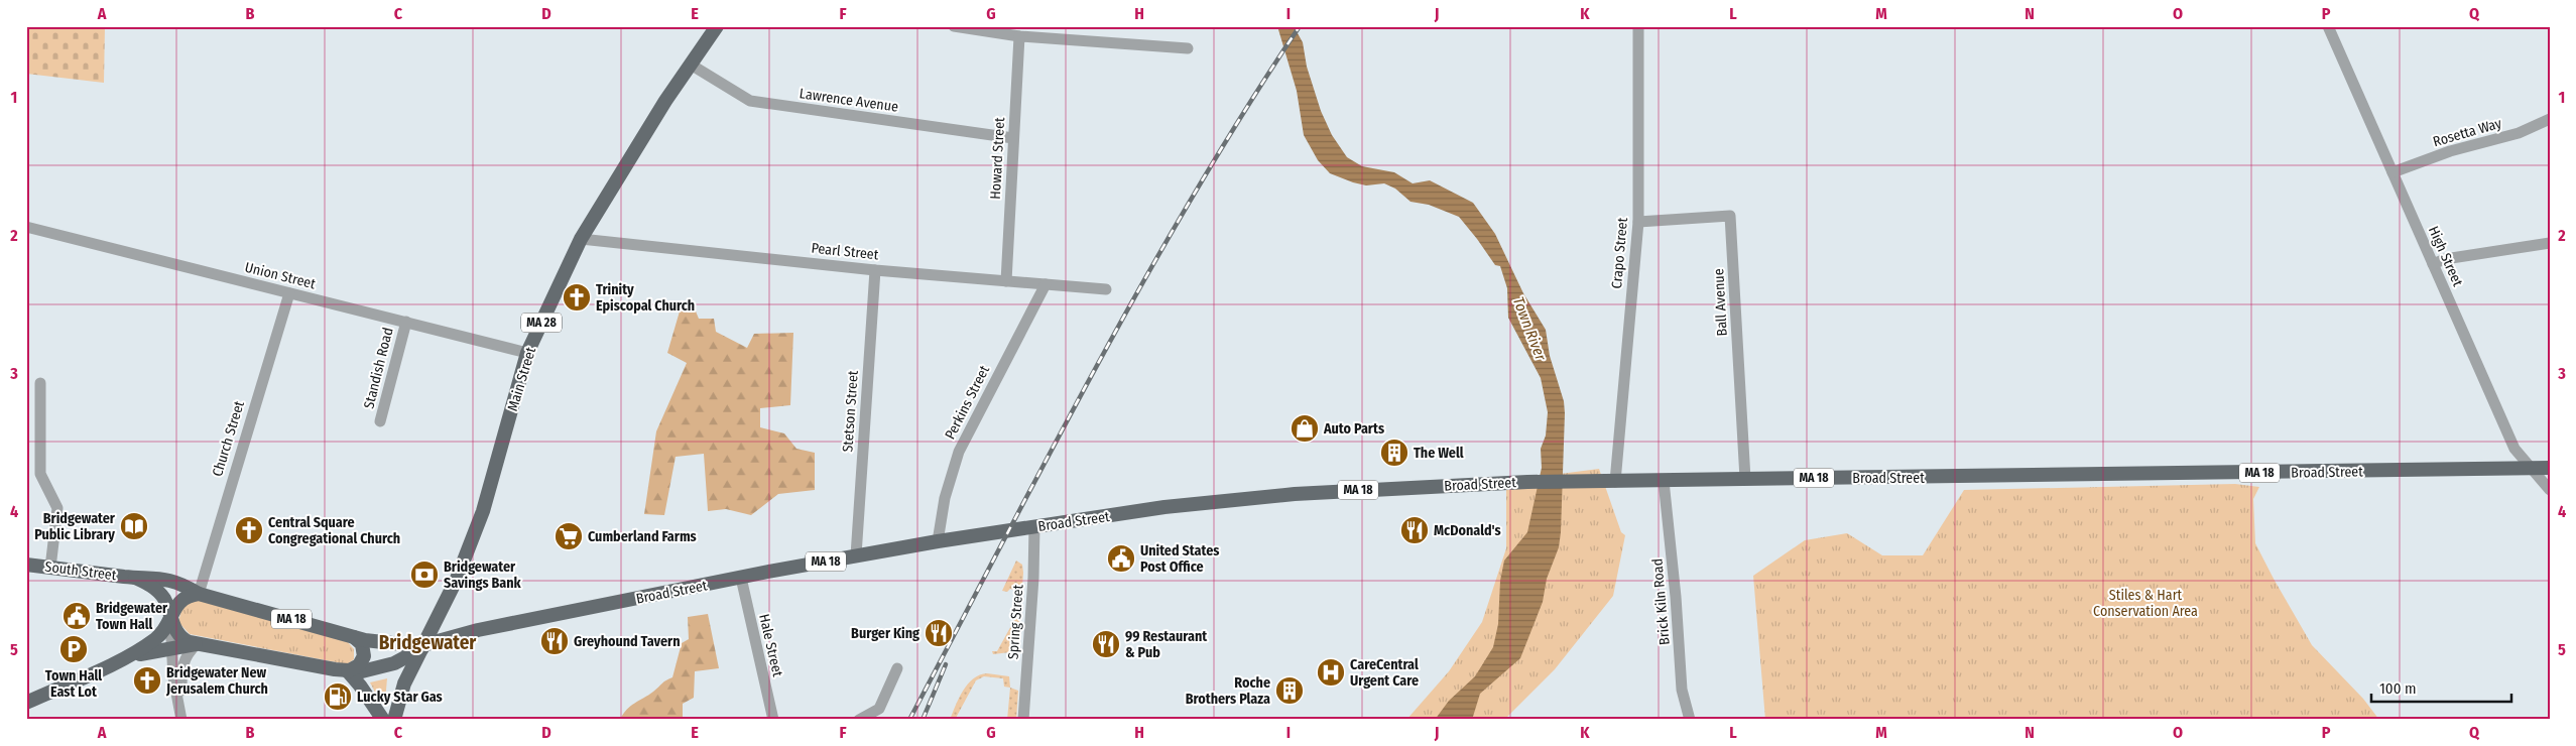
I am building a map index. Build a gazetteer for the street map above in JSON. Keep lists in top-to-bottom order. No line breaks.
{"streets":{"main road":["MA 28","Main Street","Broad Street","MA 18","South Street"],"street":["Lawrence Avenue","Rosetta Way","Howard Street","Pearl Street","Crapo Street","High Street","Union Street","Ball Avenue","Standish Road","Perkins Street","Stetson Street","Church Street","Brick Kiln Road","Spring Street","Hale Street"]},"crossings":[["Lawrence Avenue","Howard Street"],["Lawrence Avenue","Main Street"],["Rosetta Way","High Street"],["Howard Street","Pearl Street"],["Pearl Street","Main Street"],["Pearl Street","Perkins Street"],["Pearl Street","Stetson Street"],["Crapo Street","Ball Avenue"],["Crapo Street","Broad Street"],["High Street","Broad Street"],["Union Street","Standish Road"],["Union Street","Main Street"],["Union Street","Church Street"],["Ball Avenue","Broad Street"],["Main Street","Broad Street"],["Main Street","MA 18"],["Perkins Street","Broad Street"],["Stetson Street","Broad Street"],["Church Street","MA 18"],["Church Street","South Street"],["Broad Street","MA 18"],["Broad Street","Brick Kiln Road"],["Broad Street","Spring Street"],["Broad Street","Hale Street"],["MA 18","South Street"]],"districts":["Bridgewater"],"water":["Town River"],"parks":["Stiles & Hart Conservation Area"],"places":{"church":["Trinity Episcopal Church","Central Square Congregational Church","Bridgewater New Jerusalem Church"],"shop":["Auto Parts"],"building":["The Well","Roche Brothers Plaza"],"library":["Bridgewater Public Library"],"restaurant":["McDonald's","Burger King","Greyhound Tavern","99 Restaurant & Pub"],"supermarket":["Cumberland Farms"],"public building":["United States Post Office","Bridgewater Town Hall"],"bank":["Bridgewater Savings Bank"],"parking":["Town Hall East Lot"],"hospital":["CareCentral Urgent Care"],"fuel station":["Lucky Star Gas"]},"scale_bar":"100 m","grid":{"columns":["A","B","C","D","E","F","G","H","I","J","K","L","M","N","O","P","Q"],"rows":["1","2","3","4","5"]}}
